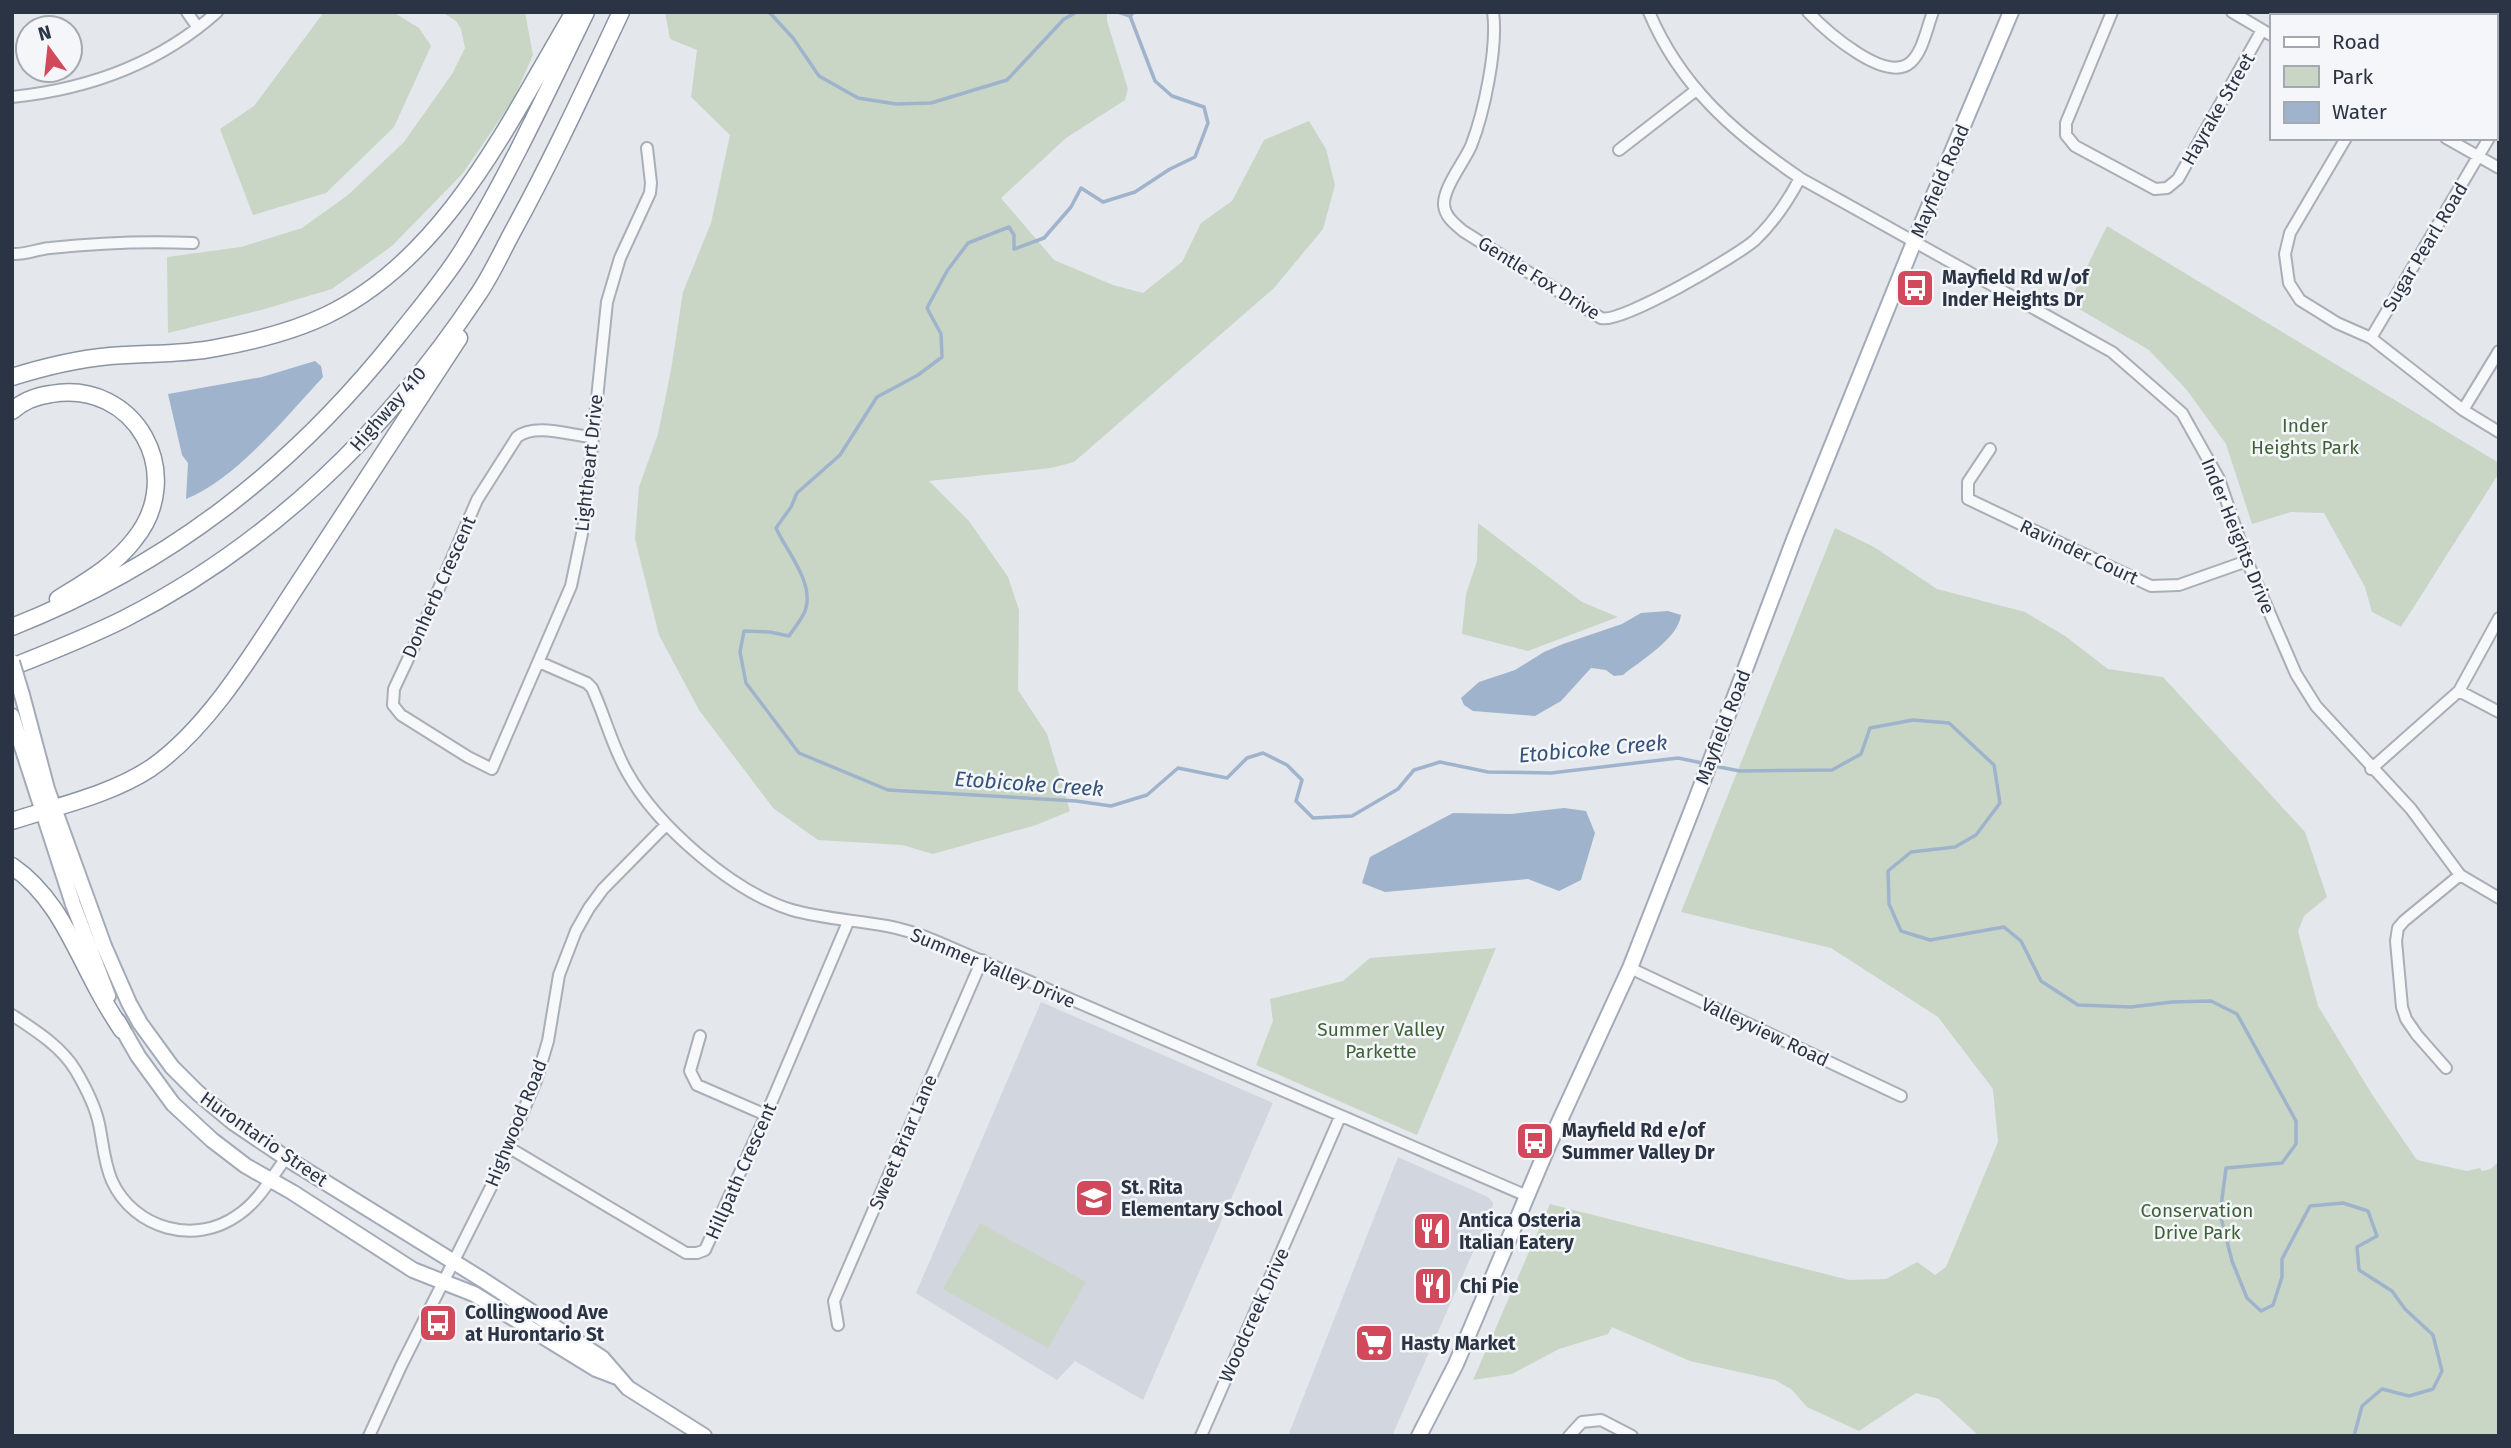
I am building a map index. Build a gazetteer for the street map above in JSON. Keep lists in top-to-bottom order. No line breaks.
{"streets":{"highway":["Highway 410"],"main road":["Mayfield Road","Hurontario Street"],"street":["Hayrake Street","Sugar Pearl Road","Gentle Fox Drive","Lightheart Drive","Inder Heights Drive","Ravinder Court","Donherb Crescent","Summer Valley Drive","Valleyview Road","Highwood Road","Sweet Briar Lane","Hillpath Crescent","Woodcreek Drive"]},"crossings":[["Mayfield Road","Inder Heights Drive"],["Mayfield Road","Summer Valley Drive"],["Mayfield Road","Valleyview Road"],["Gentle Fox Drive","Inder Heights Drive"],["Highway 410","Hurontario Street"],["Lightheart Drive","Donherb Crescent"],["Lightheart Drive","Summer Valley Drive"],["Inder Heights Drive","Ravinder Court"],["Summer Valley Drive","Highwood Road"],["Summer Valley Drive","Sweet Briar Lane"],["Summer Valley Drive","Hillpath Crescent"],["Summer Valley Drive","Woodcreek Drive"],["Highwood Road","Hurontario Street"],["Highwood Road","Hillpath Crescent"]],"water":["Etobicoke Creek"],"parks":["Inder Heights Park","Summer Valley Parkette","Conservation Drive Park"],"places":{"bus stop":["Mayfield Rd w/of Inder Heights Dr","Mayfield Rd e/of Summer Valley Dr","Collingwood Ave at Hurontario St"],"school or university":["St. Rita Elementary School"],"restaurant":["Antica Osteria Italian Eatery","Chi Pie"],"supermarket":["Hasty Market"]},"legend":["Road","Park","Water"],"north":"top"}
